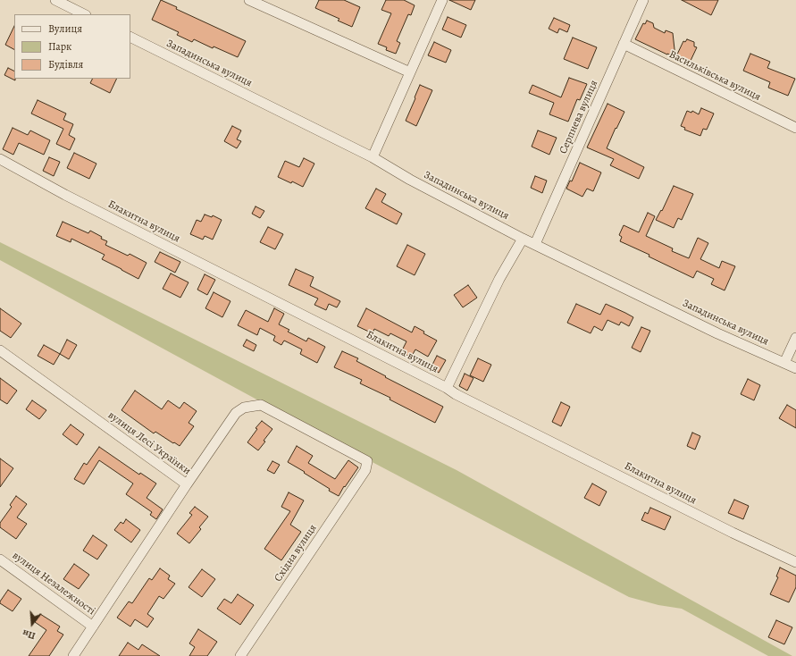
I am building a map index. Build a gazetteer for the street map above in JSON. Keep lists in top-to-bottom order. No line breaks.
{"streets":{"street":["Западинська вулиця","Васильківська вулиця","Серпнева вулиця","Блакитна вулиця","вулиця Лесі Українки","Східна вулиця","вулиця Незалежності"]},"crossings":[["Западинська вулиця","Серпнева вулиця"],["Васильківська вулиця","Серпнева вулиця"],["вулиця Лесі Українки","Східна вулиця"],["вулиця Лесі Українки","вулиця Незалежності"]],"legend":["Вулиця","Парк","Будівля"],"north":"bottom"}
